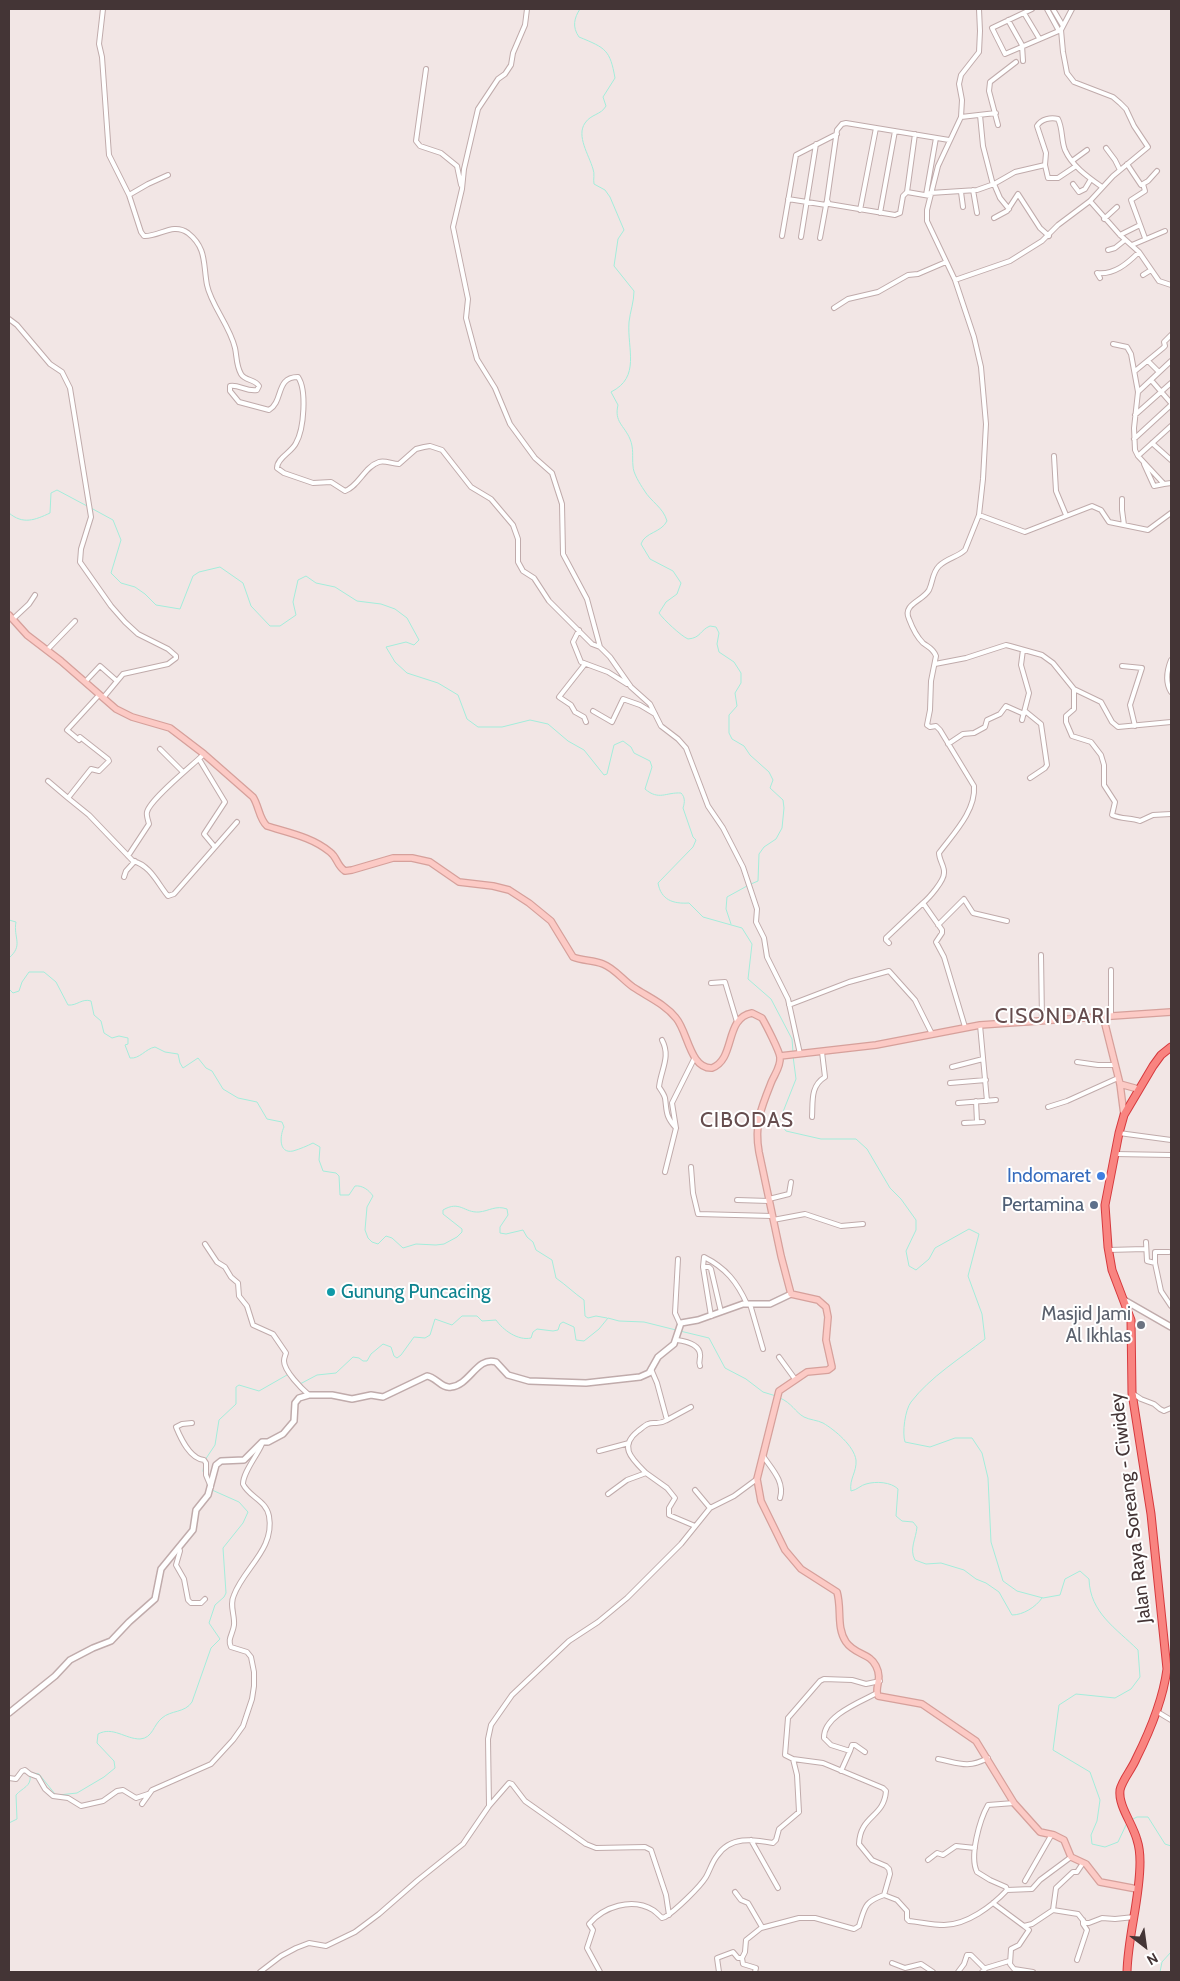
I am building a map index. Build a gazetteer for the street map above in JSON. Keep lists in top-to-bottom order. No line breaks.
{"streets":{"highway":["Jalan Raya Soreang - Ciwidey"]},"districts":["CISONDARI","CIBODAS"],"places":["Indomaret","Pertamina","Gunung Puncacing","Masjid Jami Al Ikhlas"],"north":"bottom right"}
